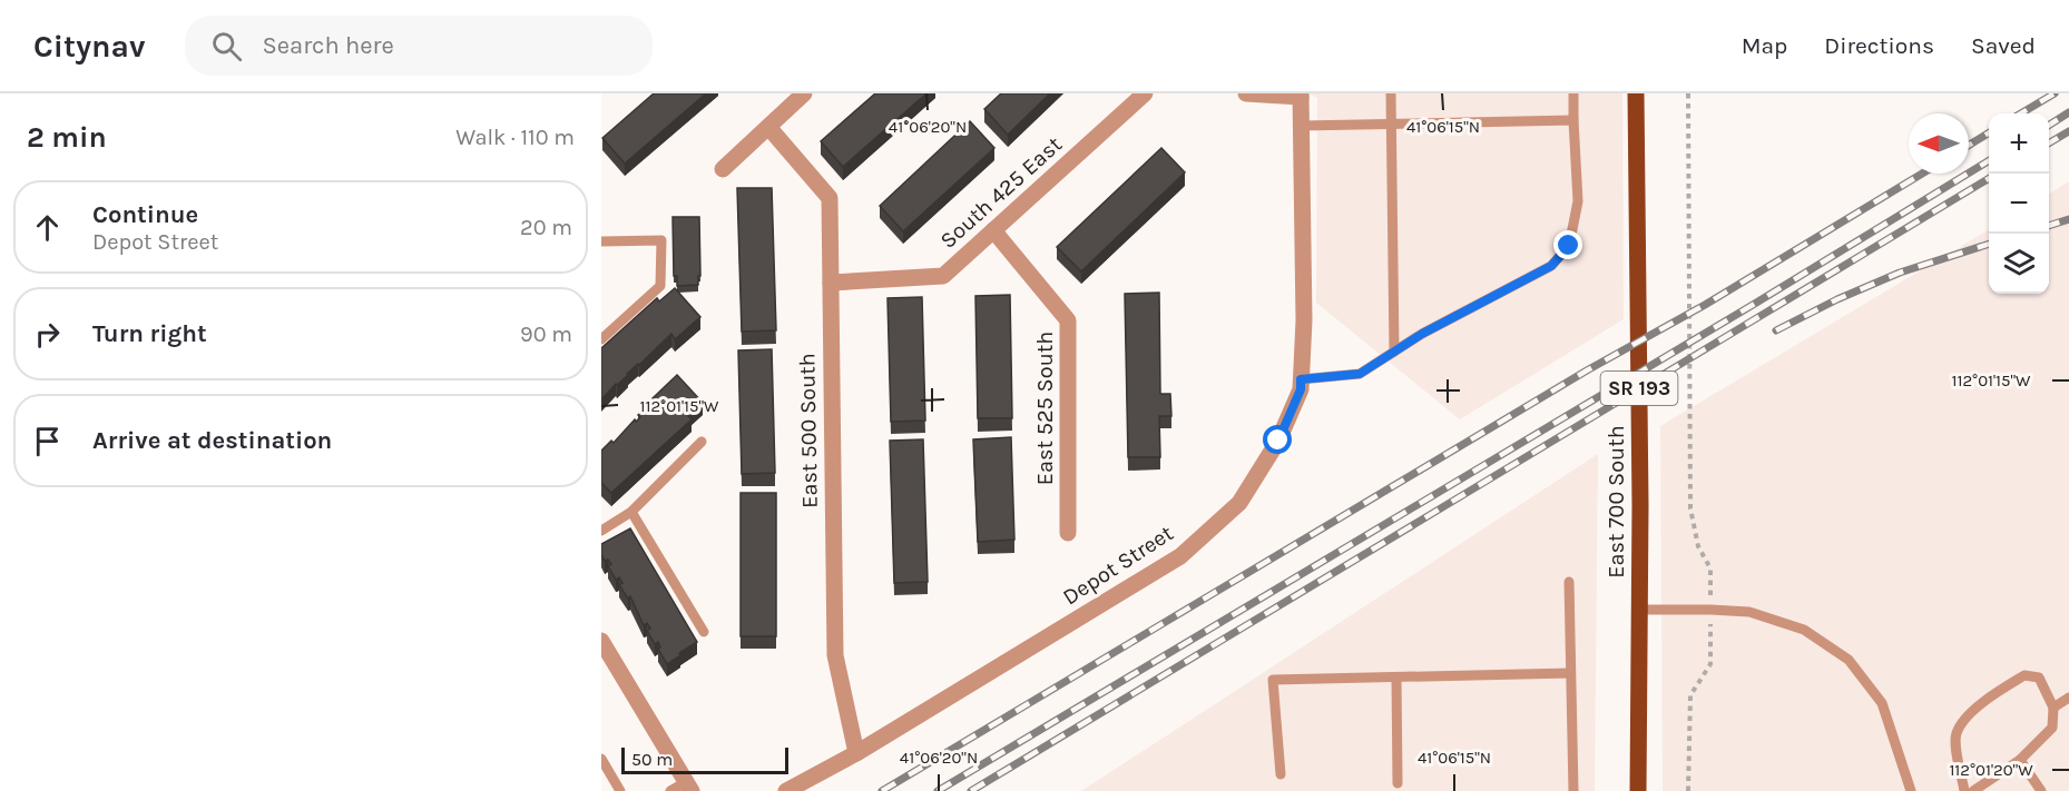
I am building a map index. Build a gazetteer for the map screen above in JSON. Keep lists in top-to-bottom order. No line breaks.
{"streets":{"main road":["SR 193","East 700 South"],"street":["South 425 East","East 525 South","East 500 South","Depot Street"]},"crossings":[["South 425 East","East 525 South"],["South 425 East","East 500 South"],["East 500 South","Depot Street"]],"scale_bar":"50 m","north":"left","page":{"header":"Citynav","search":"Search here","nav":["Map","Directions","Saved"],"heading":["2 min","Walk · 110 m"],"map_buttons":["+","−"],"list":[["Continue","Depot Street","20 m"],["Turn right","90 m"],"Arrive at destination"],"scale":"50 m"},"coordinates":["41°06'20\"N","41°06'15\"N","112°01'15\"W","112°01'20\"W"]}
